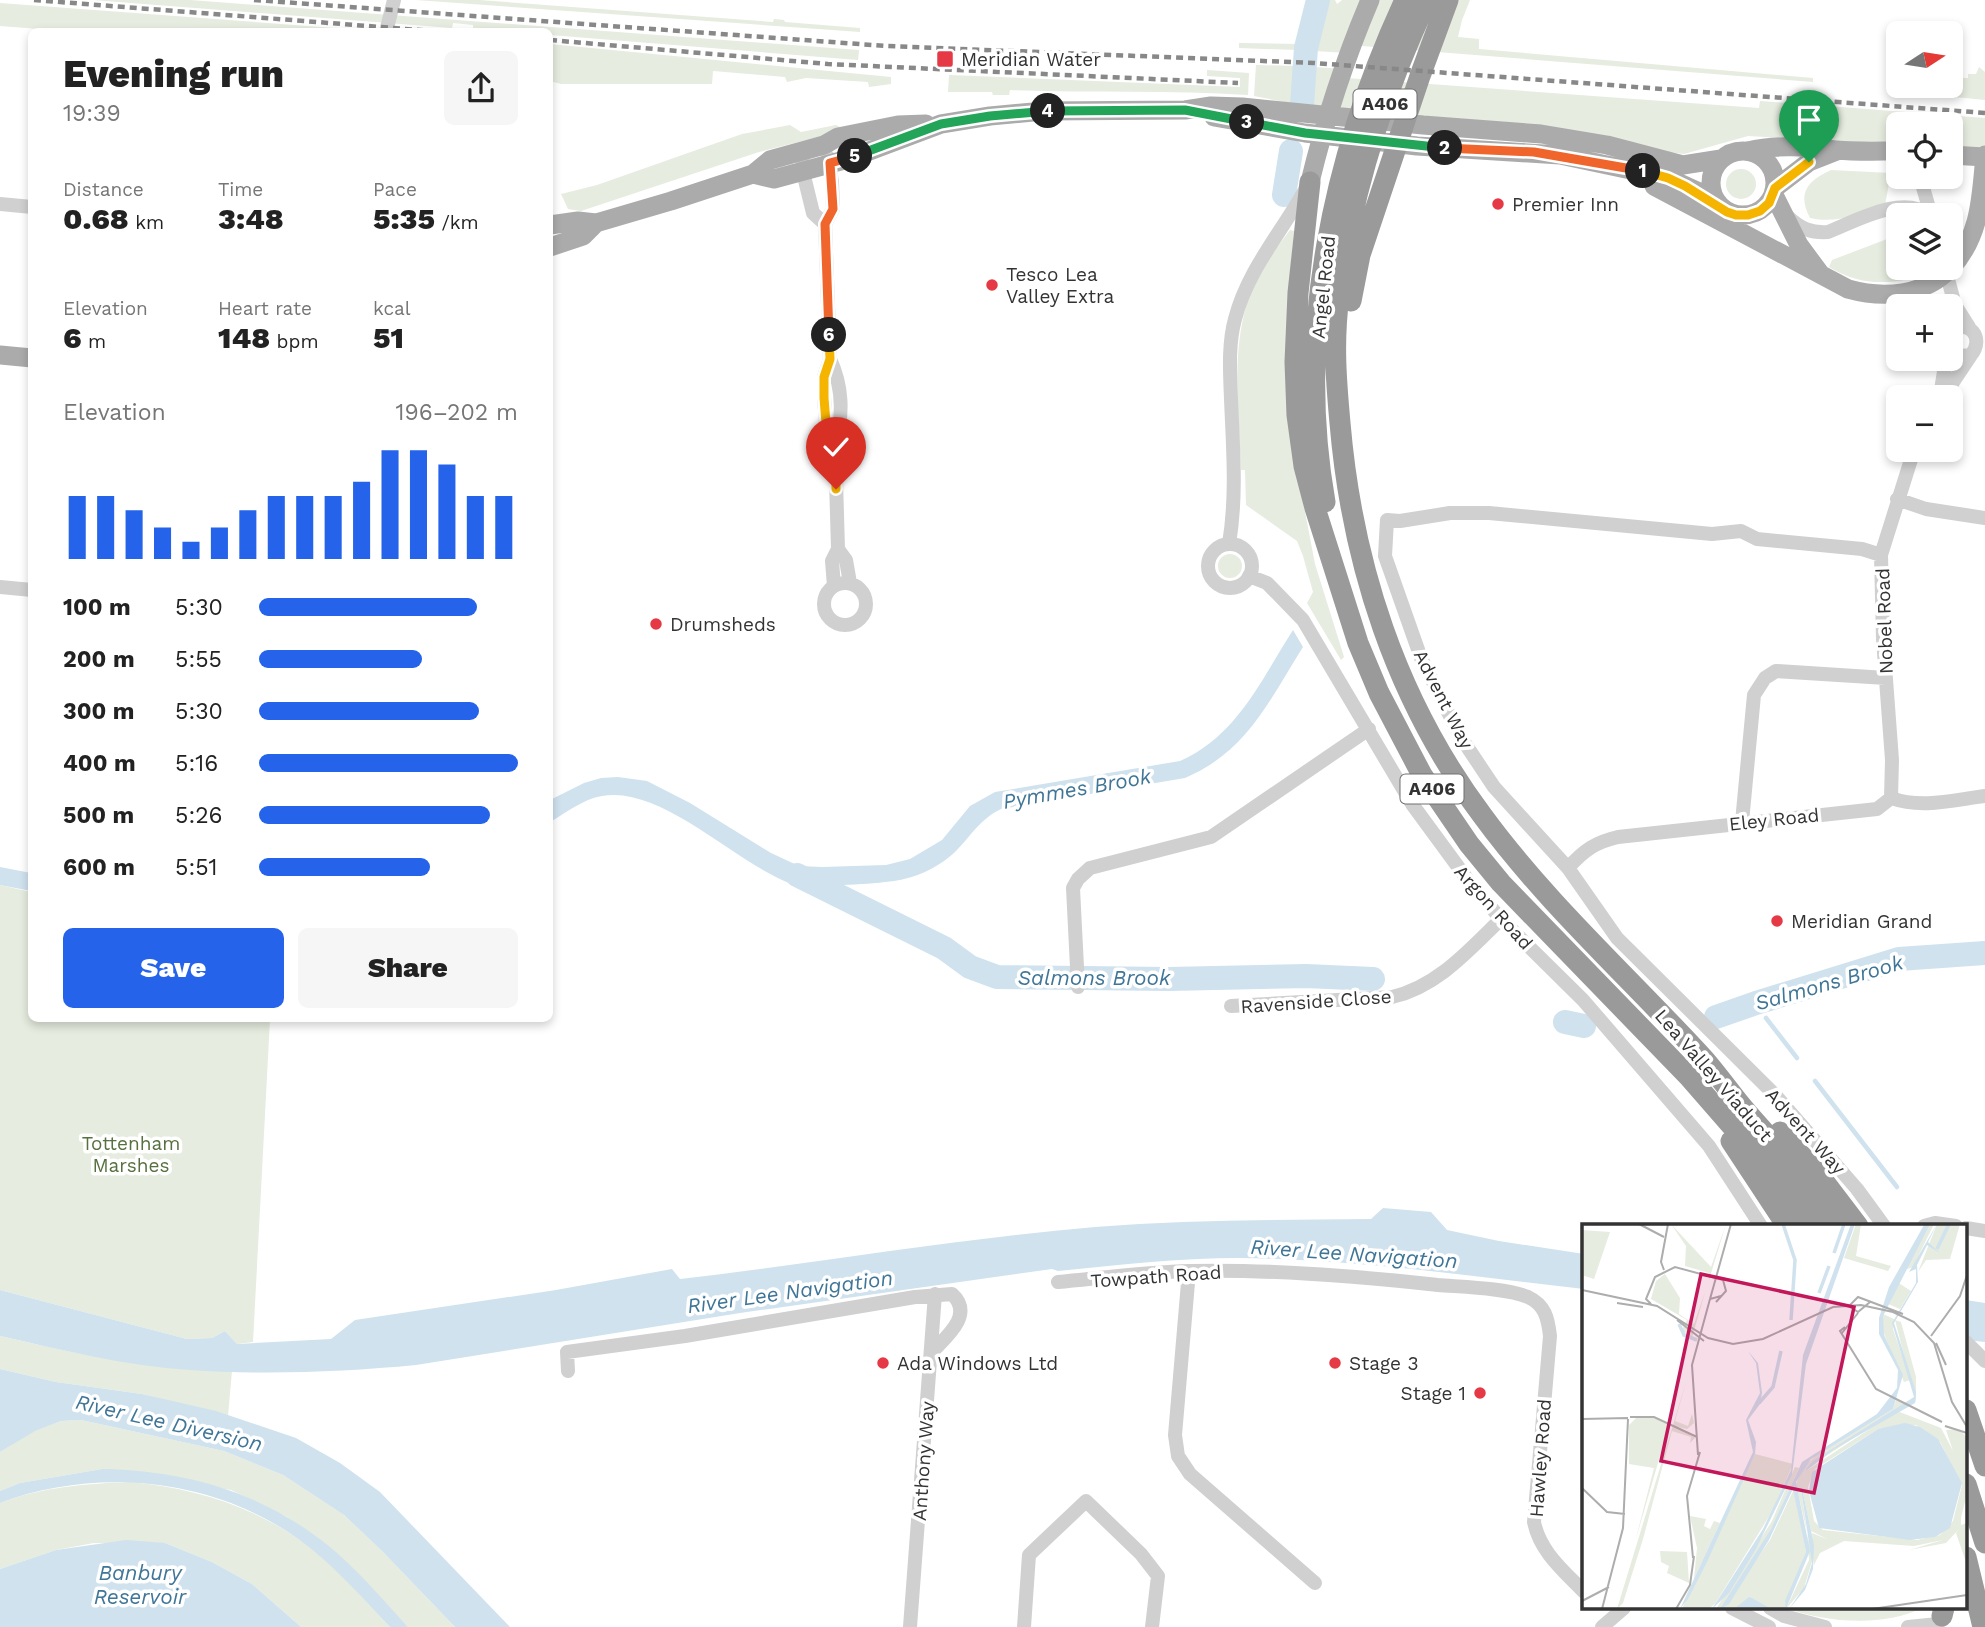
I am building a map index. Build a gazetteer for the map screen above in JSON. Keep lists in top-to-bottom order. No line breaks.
{"streets":{"highway":["A406","Angel Road","Lea Valley Viaduct"],"street":["Nobel Road","Advent Way","Eley Road","Argon Road","Ravenside Close","Towpath Road","Hawley Road","Anthony Way"]},"crossings":[["A406","Angel Road"],["A406","Lea Valley Viaduct"],["Angel Road","Lea Valley Viaduct"],["Nobel Road","Advent Way"],["Nobel Road","Eley Road"],["Advent Way","Eley Road"],["Argon Road","Ravenside Close"],["Towpath Road","Hawley Road"]],"water":["Pymmes Brook","Salmons Brook","River Lee Navigation","River Lee Diversion","Banbury Reservoir"],"parks":["Tottenham Marshes"],"places":{"transit":["Meridian Water"],"other":["Premier Inn","Tesco Lea Valley Extra","Drumsheds","Meridian Grand","Ada Windows Ltd","Stage 3","Stage 1"]},"north":"right","page":{"map_buttons":["+","−"],"heading":["Evening run","19:39"],"pins":["4","3","2","5","1","6"],"stats":[["Distance","0.68 km"],["Time","3:48"],["Pace","5:35 /km"],["Elevation","6 m"],["Heart rate","148 bpm"],["kcal","51"]],"chart":["Elevation","196–202 m"],"list":[{"name":"100 m","note":"5:30"},{"name":"200 m","note":"5:55"},{"name":"300 m","note":"5:30"},{"name":"400 m","note":"5:16"},{"name":"500 m","note":"5:26"},{"name":"600 m","note":"5:51"}],"buttons":["Save","Share"]}}
